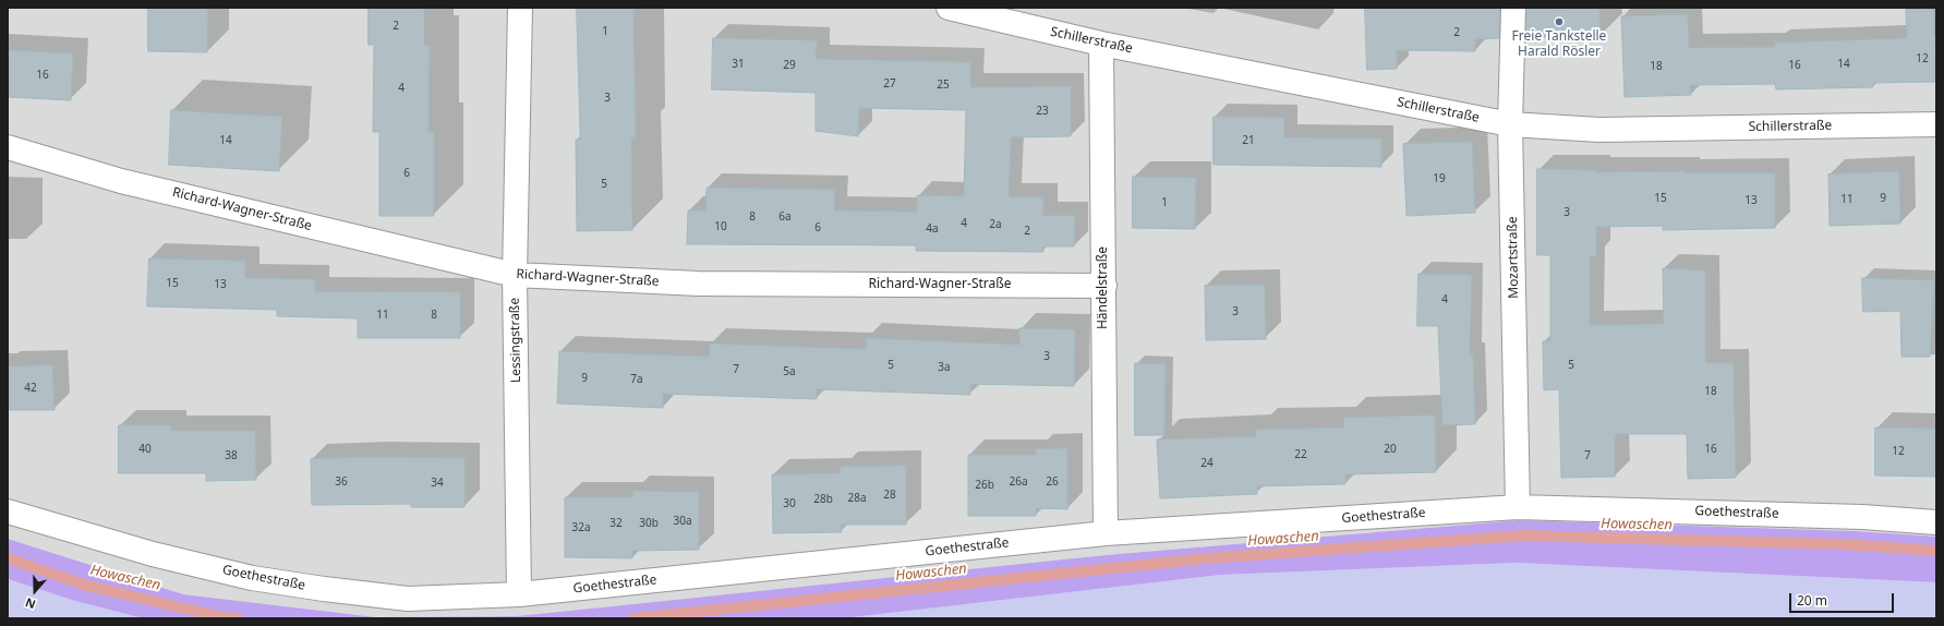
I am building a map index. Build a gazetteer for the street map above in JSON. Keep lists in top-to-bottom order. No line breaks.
{"streets":{"street":["Schillerstraße","Richard-Wagner-Straße","Mozartstraße","Händelstraße","Lessingstraße","Goethestraße"]},"crossings":[["Schillerstraße","Mozartstraße"],["Schillerstraße","Händelstraße"],["Richard-Wagner-Straße","Händelstraße"],["Richard-Wagner-Straße","Lessingstraße"],["Mozartstraße","Goethestraße"],["Händelstraße","Goethestraße"],["Lessingstraße","Goethestraße"]],"water":["Howaschen"],"places":["Freie Tankstelle Harald Rösler"],"house_numbers":["2","1","2","12","31","14","29","16","18","16","27","25","4","3","23","14","21","6","19","5","15","9","11","13","1","3","8","6a","4","2a","10","6","4a","2","15","13","4","3","11","8","3","5","5","3a","7","5a","9","7a","42","18","40","20","16","12","22","38","7","24","36","26a","26","34","26b","28","28a","28b","30","30a","32","30b","32a"],"scale_bar":"20 m","north":"bottom"}
